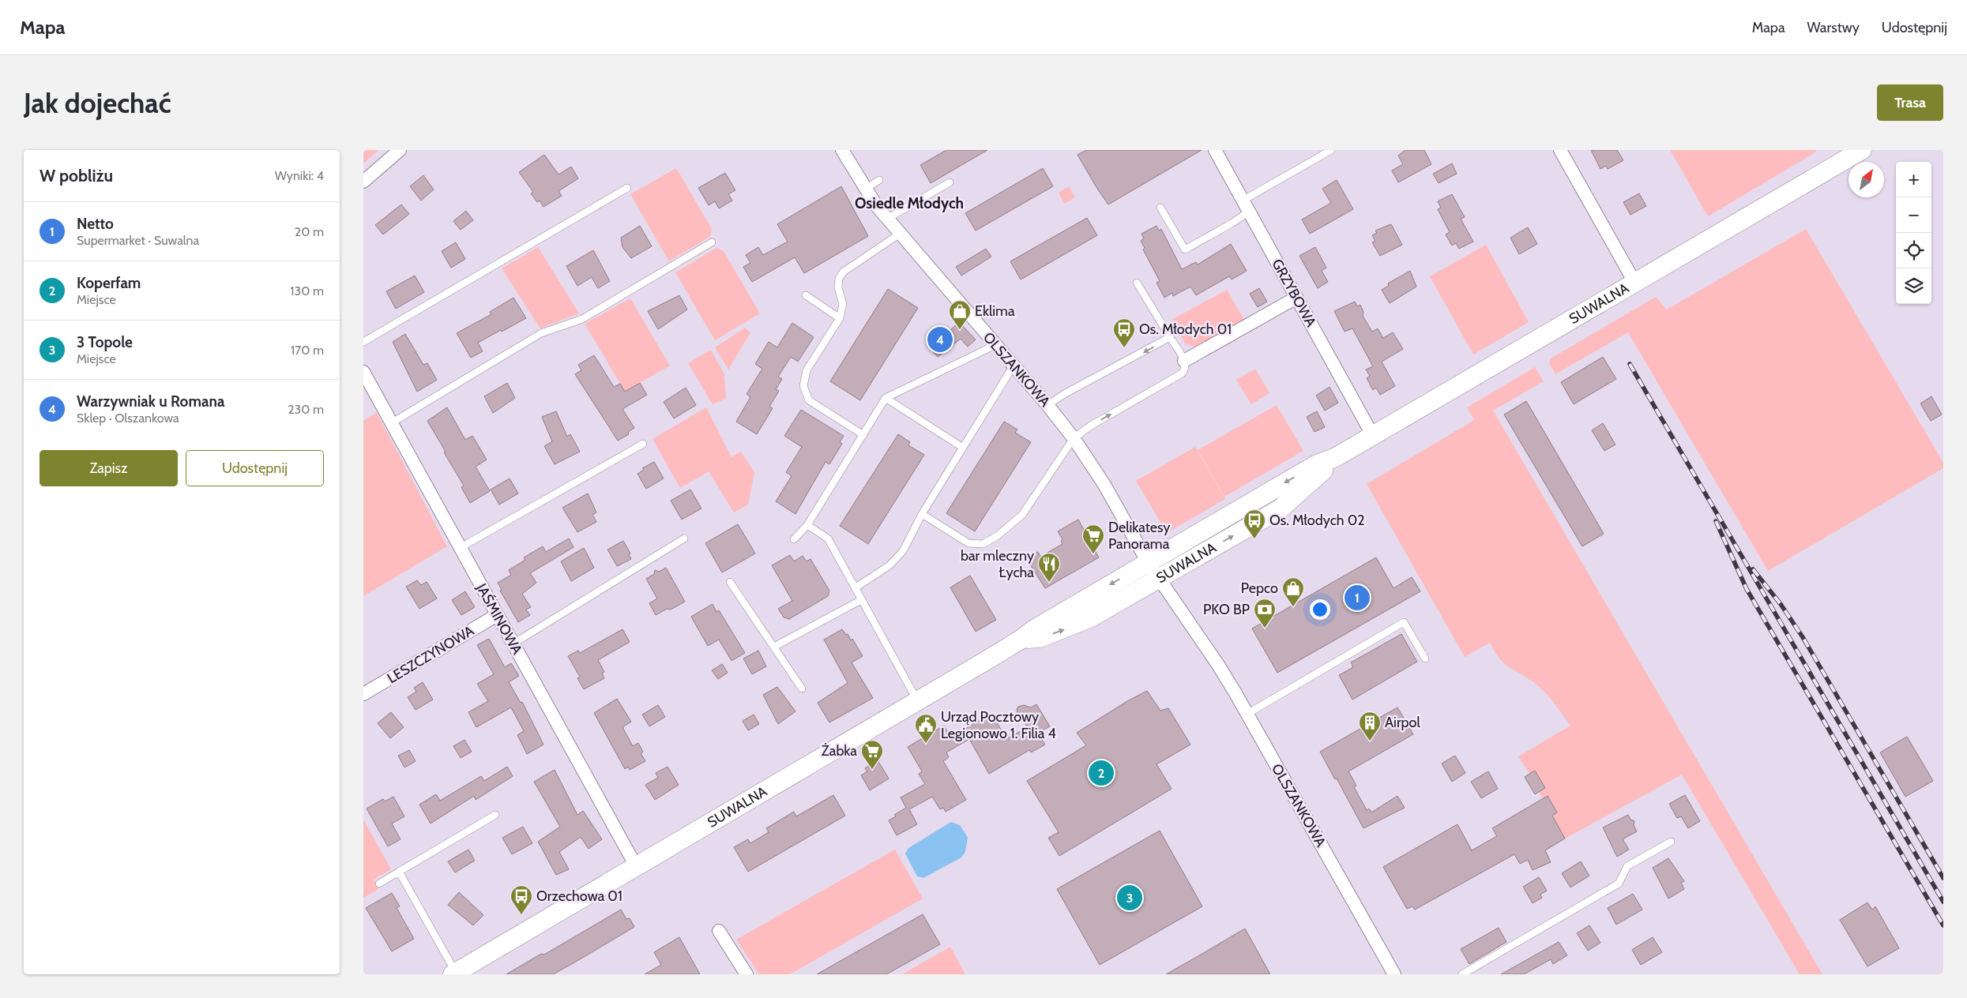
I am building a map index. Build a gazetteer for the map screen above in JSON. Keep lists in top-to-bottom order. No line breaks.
{"streets":{"street":["GRZYBOWA","SUWALNA","OLSZANKOWA","JAŚMINOWA","LESZCZYNOWA"]},"crossings":[["GRZYBOWA","SUWALNA"],["SUWALNA","OLSZANKOWA"],["SUWALNA","JAŚMINOWA"],["JAŚMINOWA","LESZCZYNOWA"]],"districts":["Osiedle Młodych"],"places":{"shop":["Eklima","Pepco"],"bus stop":["Os. Młodych 01","Os. Młodych 02","Orzechowa 01"],"supermarket":["Delikatesy Panorama","Żabka"],"restaurant":["bar mleczny Łycha"],"bank":["PKO BP"],"building":["Airpol"],"public building":["Urząd Pocztowy Legionowo 1. Filia 4"]},"north":"top right","page":{"header":"Mapa","nav":["Mapa","Warstwy","Udostępnij"],"buttons":["Trasa",["Zapisz","Udostępnij"]],"title":"Jak dojechać","heading":["W pobliżu","Wyniki: 4"],"map_buttons":["+","−"],"list":[{"mark":"1","name":"Netto","note":"Supermarket · Suwalna","value":"20 m"},{"mark":"2","name":"Koperfam","note":"Miejsce","value":"130 m"},{"mark":"3","name":"3 Topole","note":"Miejsce","value":"170 m"},{"mark":"4","name":"Warzywniak u Romana","note":"Sklep · Olszankowa","value":"230 m"}],"pins":["4","1","2","3"]}}
